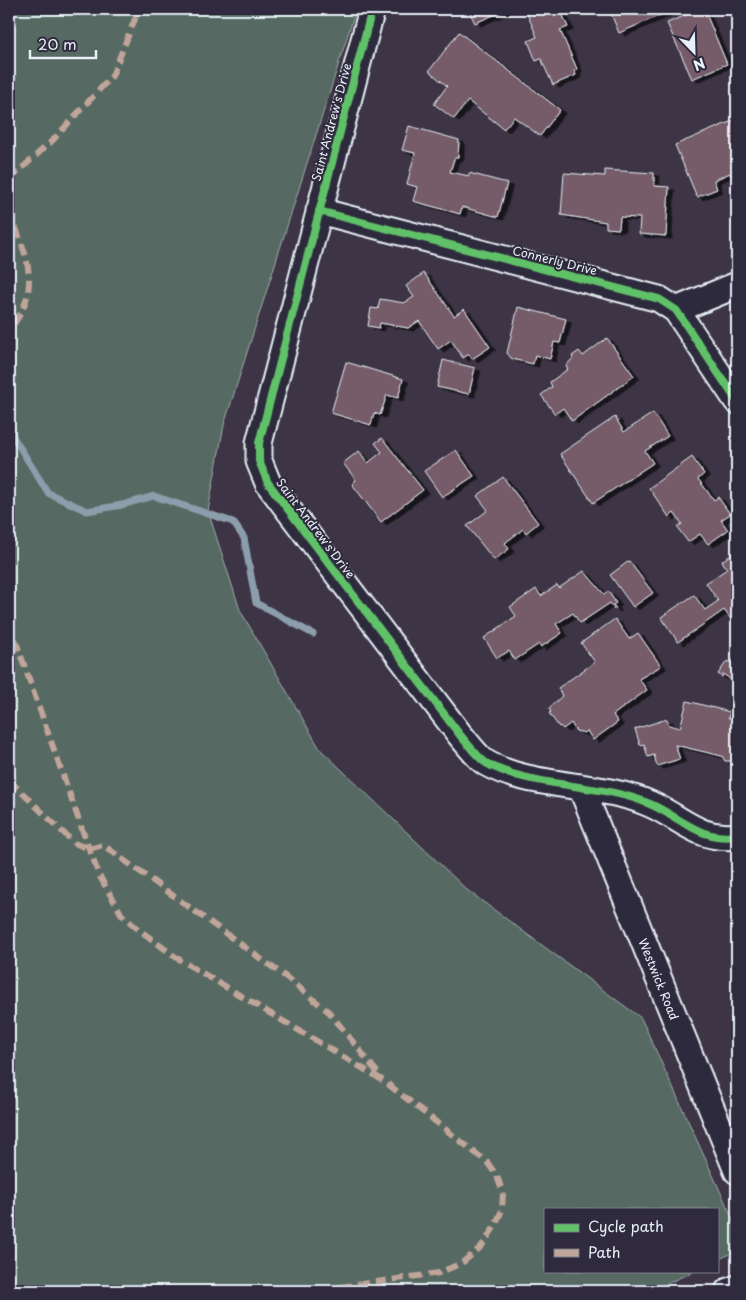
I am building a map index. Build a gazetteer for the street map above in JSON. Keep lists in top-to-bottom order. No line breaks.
{"streets":{"street":["Saint Andrew's Drive","Connerly Drive","Westwick Road"]},"crossings":[["Saint Andrew's Drive","Connerly Drive"],["Saint Andrew's Drive","Westwick Road"]],"legend":["Cycle path","Path"],"scale_bar":"20 m","north":"bottom right"}
